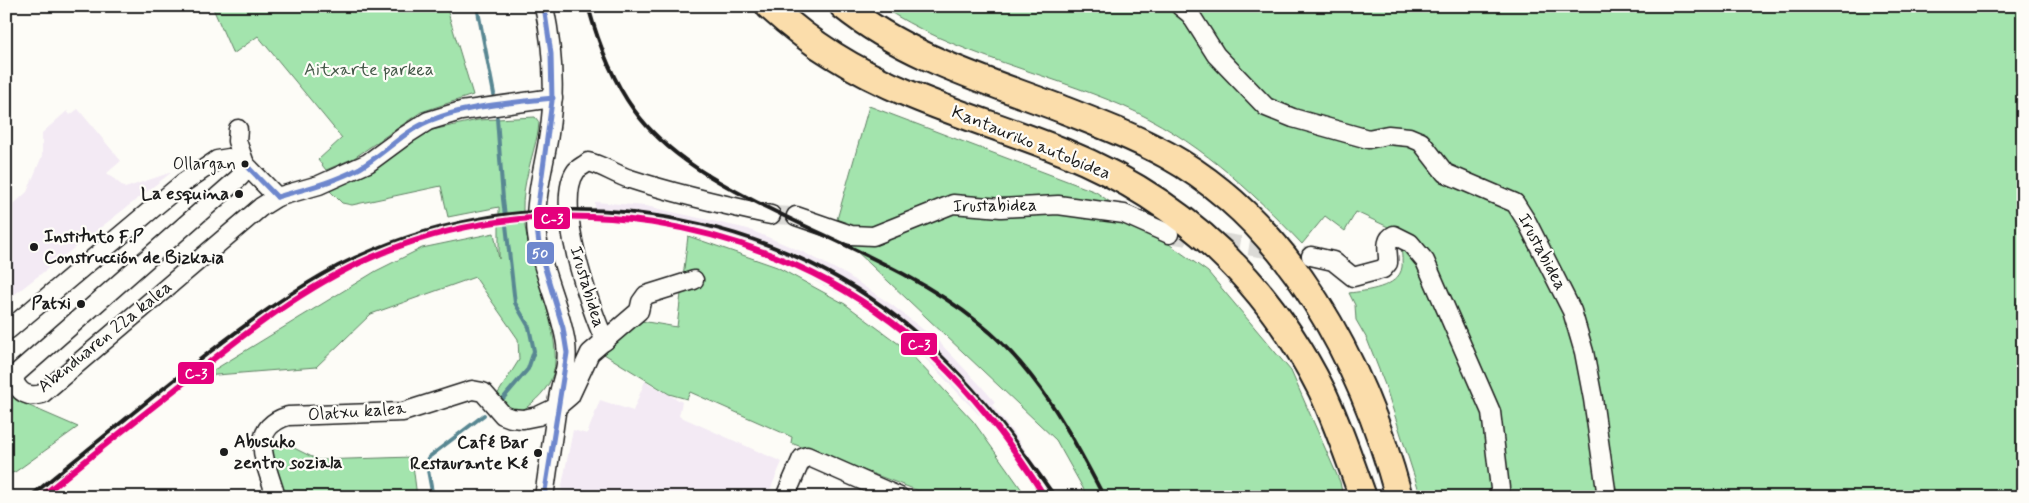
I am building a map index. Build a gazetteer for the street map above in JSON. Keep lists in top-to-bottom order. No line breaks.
{"streets":{"highway":["Kantauriko autobidea"],"street":["Irustabidea","Abenduaren 22a kalea","Olatxu kalea"]},"crossings":[["Irustabidea","Olatxu kalea"]],"parks":["Aitxarte parkea"],"places":["Ollargan","La esquina","Instituto F.P Construcción de Bizkaia","Patxi","Abusuko zentro soziala","Café Bar Restaurante Ké"],"lines":["transit line 50","transit line C-3"]}
